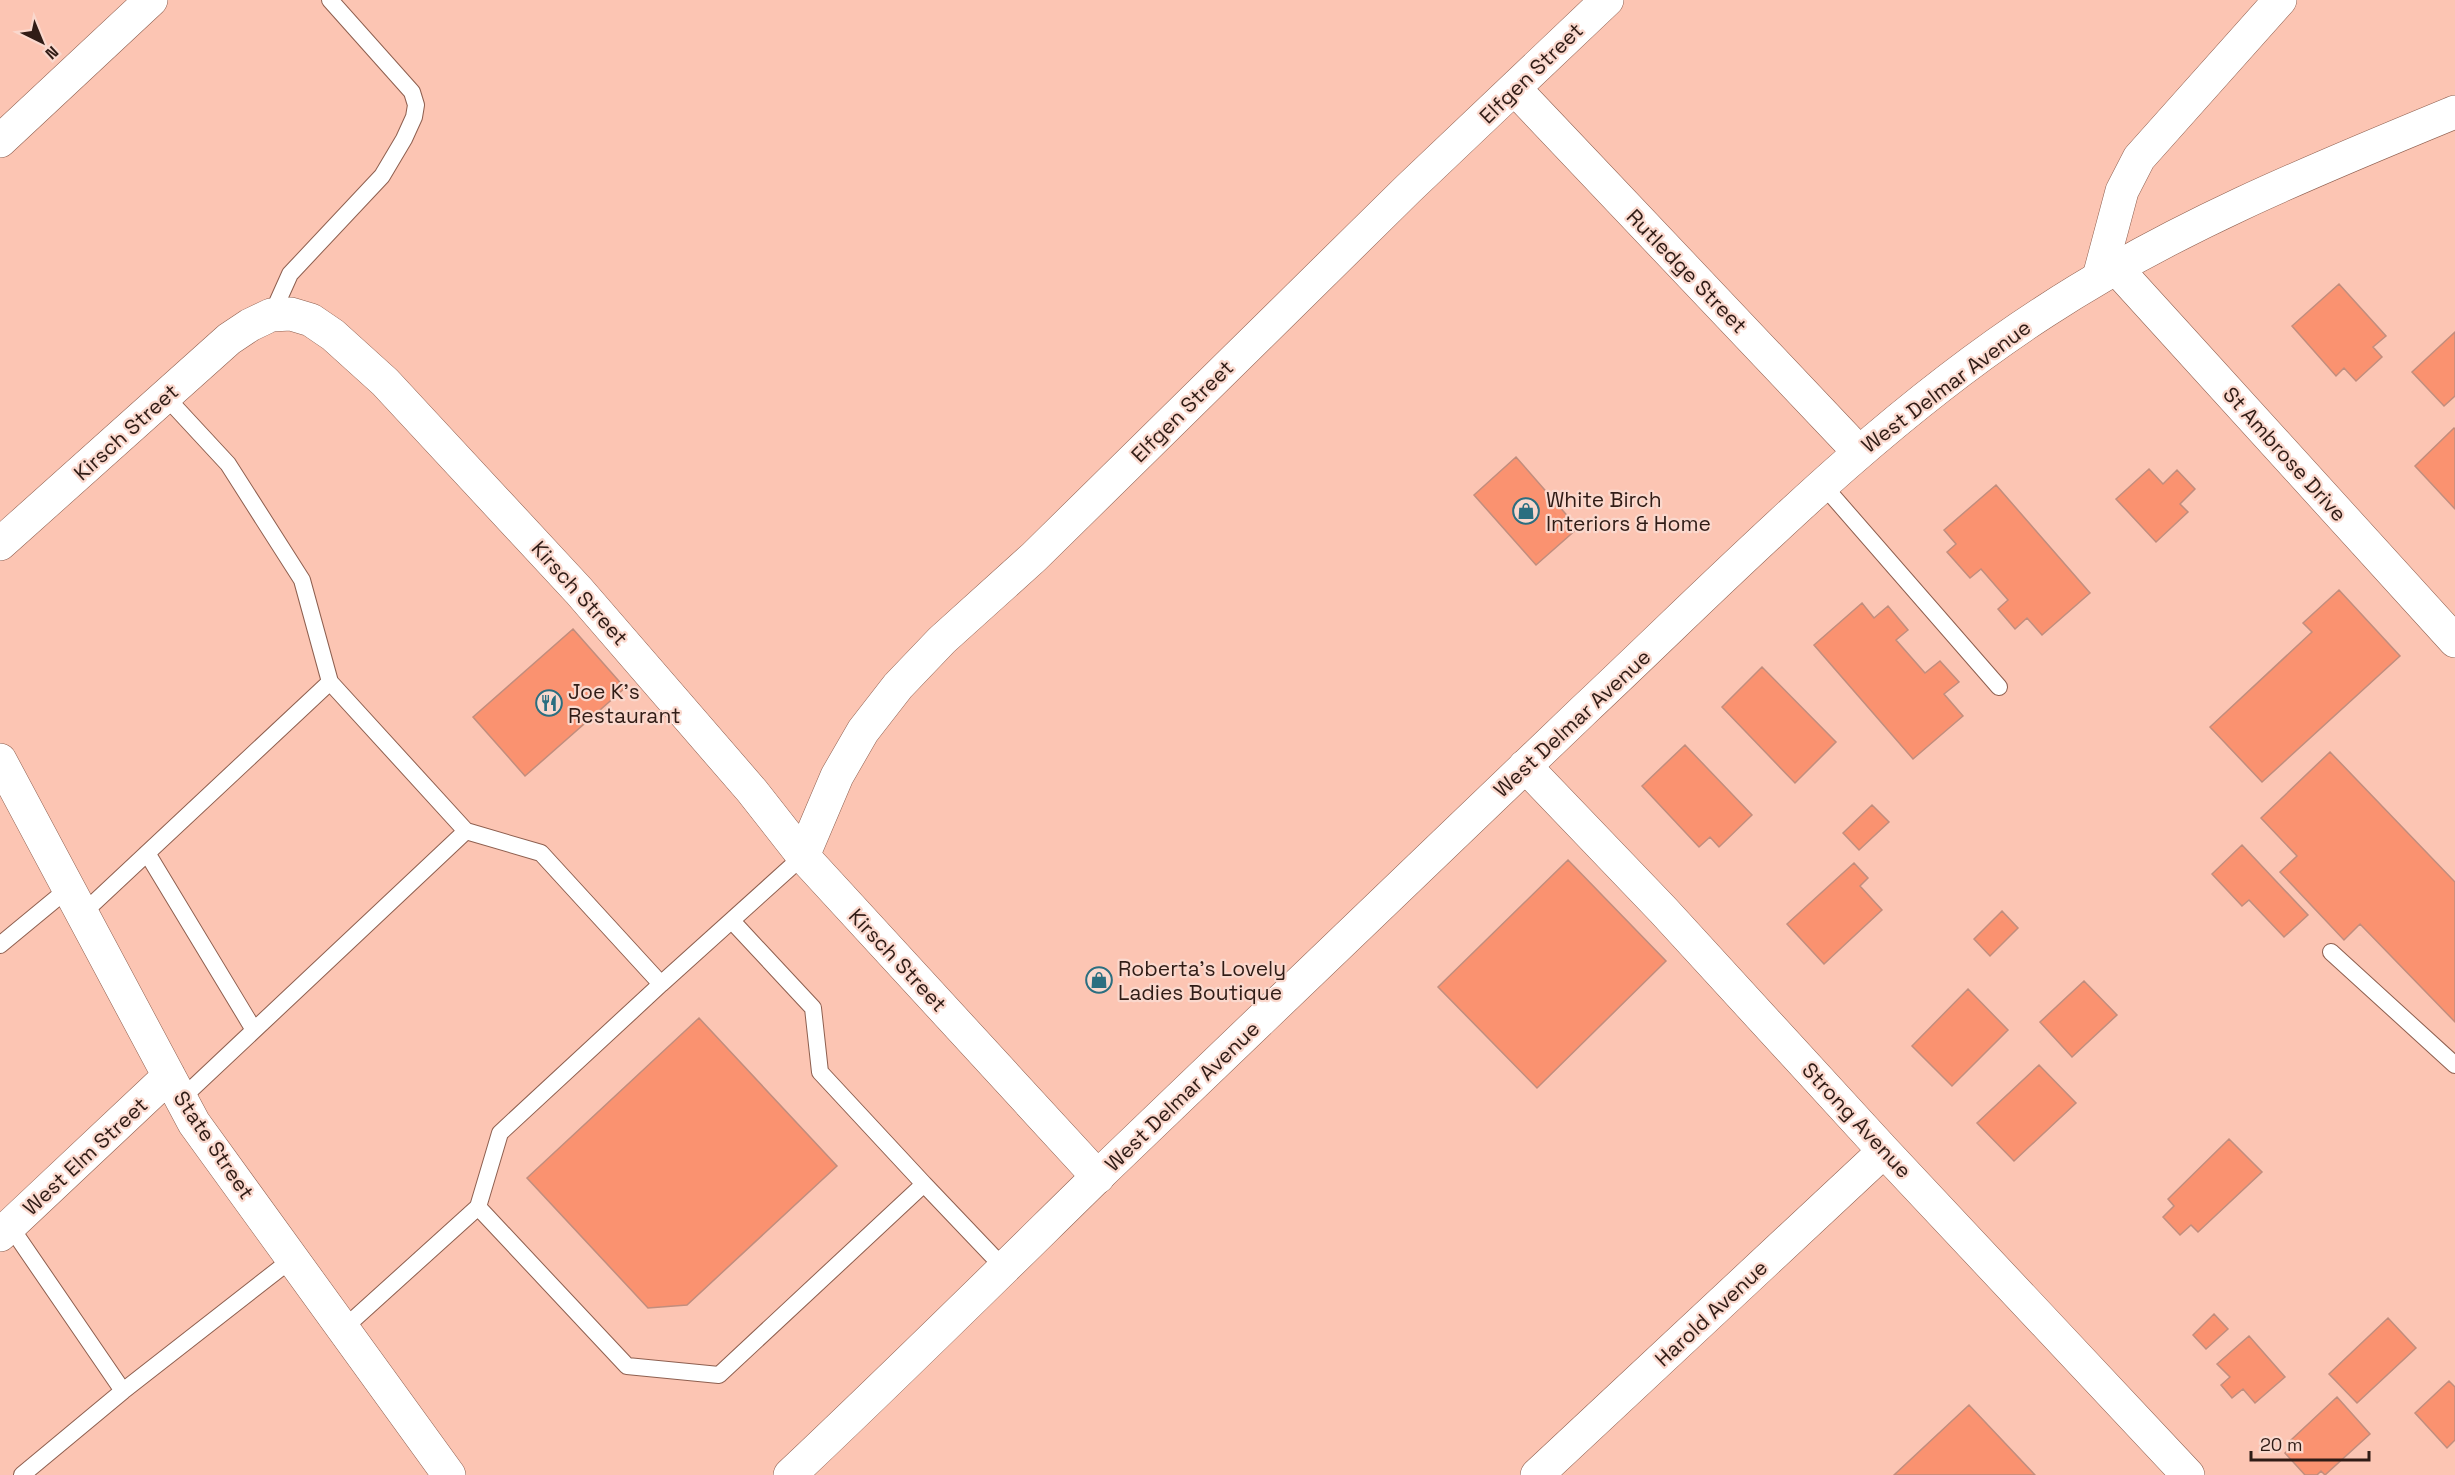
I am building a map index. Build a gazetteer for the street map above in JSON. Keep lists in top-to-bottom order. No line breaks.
{"streets":{"street":["Elfgen Street","Rutledge Street","West Delmar Avenue","Kirsch Street","St Ambrose Drive","Strong Avenue","State Street","West Elm Street","Harold Avenue"]},"crossings":[["Elfgen Street","Rutledge Street"],["Elfgen Street","Kirsch Street"],["Rutledge Street","West Delmar Avenue"],["West Delmar Avenue","Kirsch Street"],["West Delmar Avenue","St Ambrose Drive"],["West Delmar Avenue","Strong Avenue"],["Strong Avenue","Harold Avenue"],["State Street","West Elm Street"]],"places":{"shop":["White Birch Interiors & Home","Roberta's Lovely Ladies Boutique"],"restaurant":["Joe K's Restaurant"]},"scale_bar":"20 m","north":"bottom right"}
